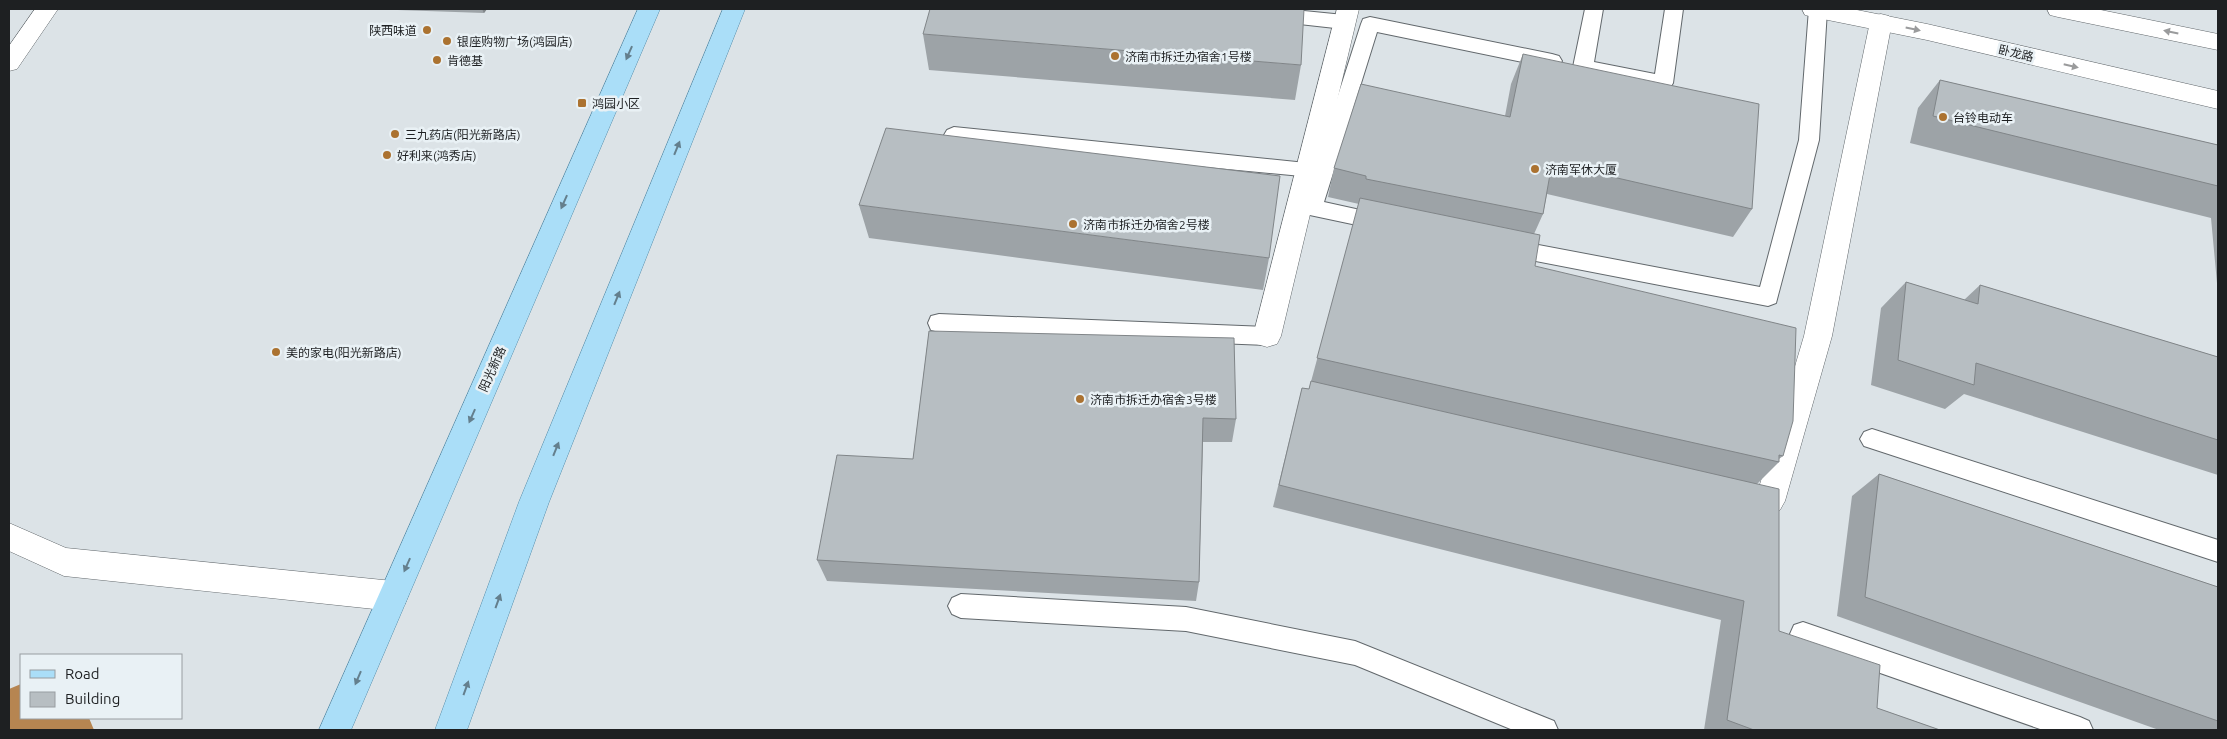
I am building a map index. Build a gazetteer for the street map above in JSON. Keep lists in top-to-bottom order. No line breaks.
{"streets":{"main road":["阳光新路"],"street":["卧龙路"]},"places":{"other":["陕西味道","银座购物广场(鸿园店)","济南市拆迁办宿舍1号楼","肯德基","台铃电动车","三九药店(阳光新路店)","好利来(鸿秀店)","济南军休大厦","济南市拆迁办宿舍2号楼","美的家电(阳光新路店)","济南市拆迁办宿舍3号楼"],"transit":["鸿园小区"]},"legend":["Road","Building"]}
